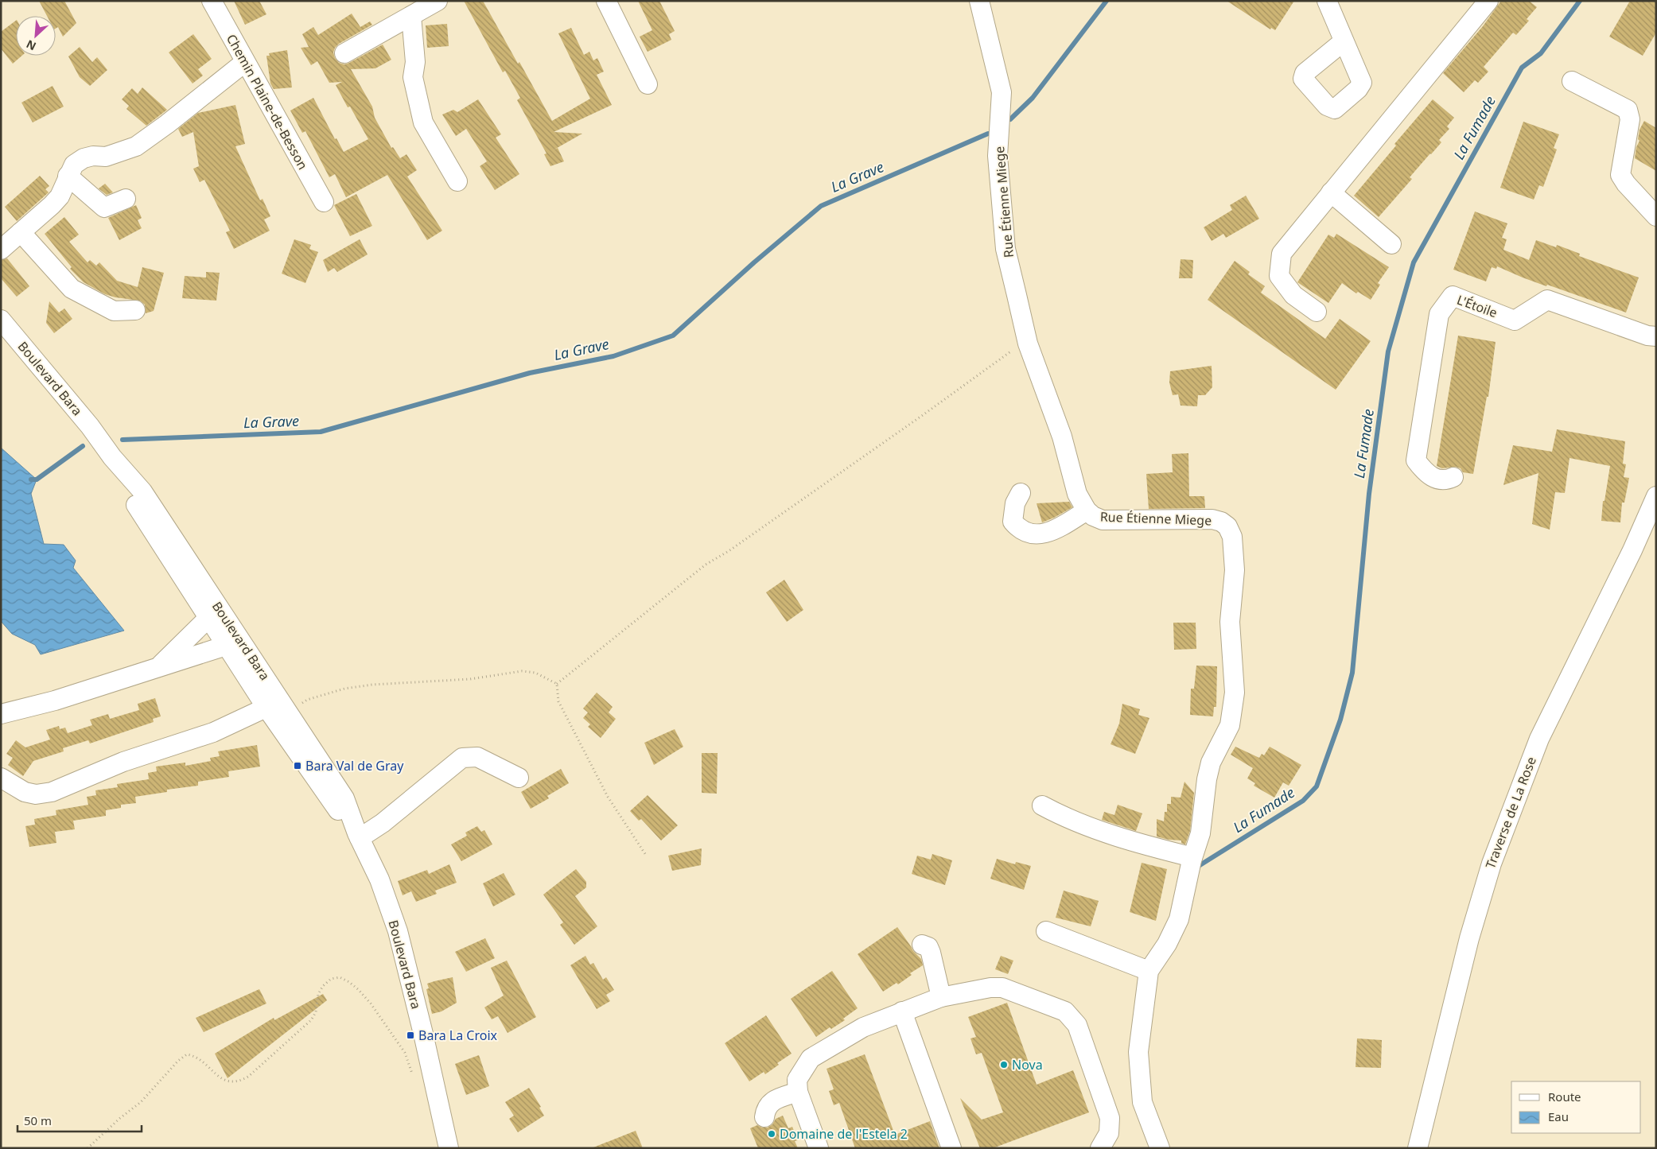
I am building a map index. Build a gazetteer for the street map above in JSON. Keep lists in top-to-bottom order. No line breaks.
{"streets":{"street":["Chemin Plaine-de-Besson","Rue Étienne Miege","L'Étoile","Boulevard Bara","Traverse de La Rose"]},"water":["La Fumade","La Grave"],"places":{"transit":["Bara Val de Gray","Bara La Croix"],"other":["Nova","Domaine de l'Estela 2"]},"legend":["Route","Eau"],"scale_bar":"50 m","north":"bottom left"}
